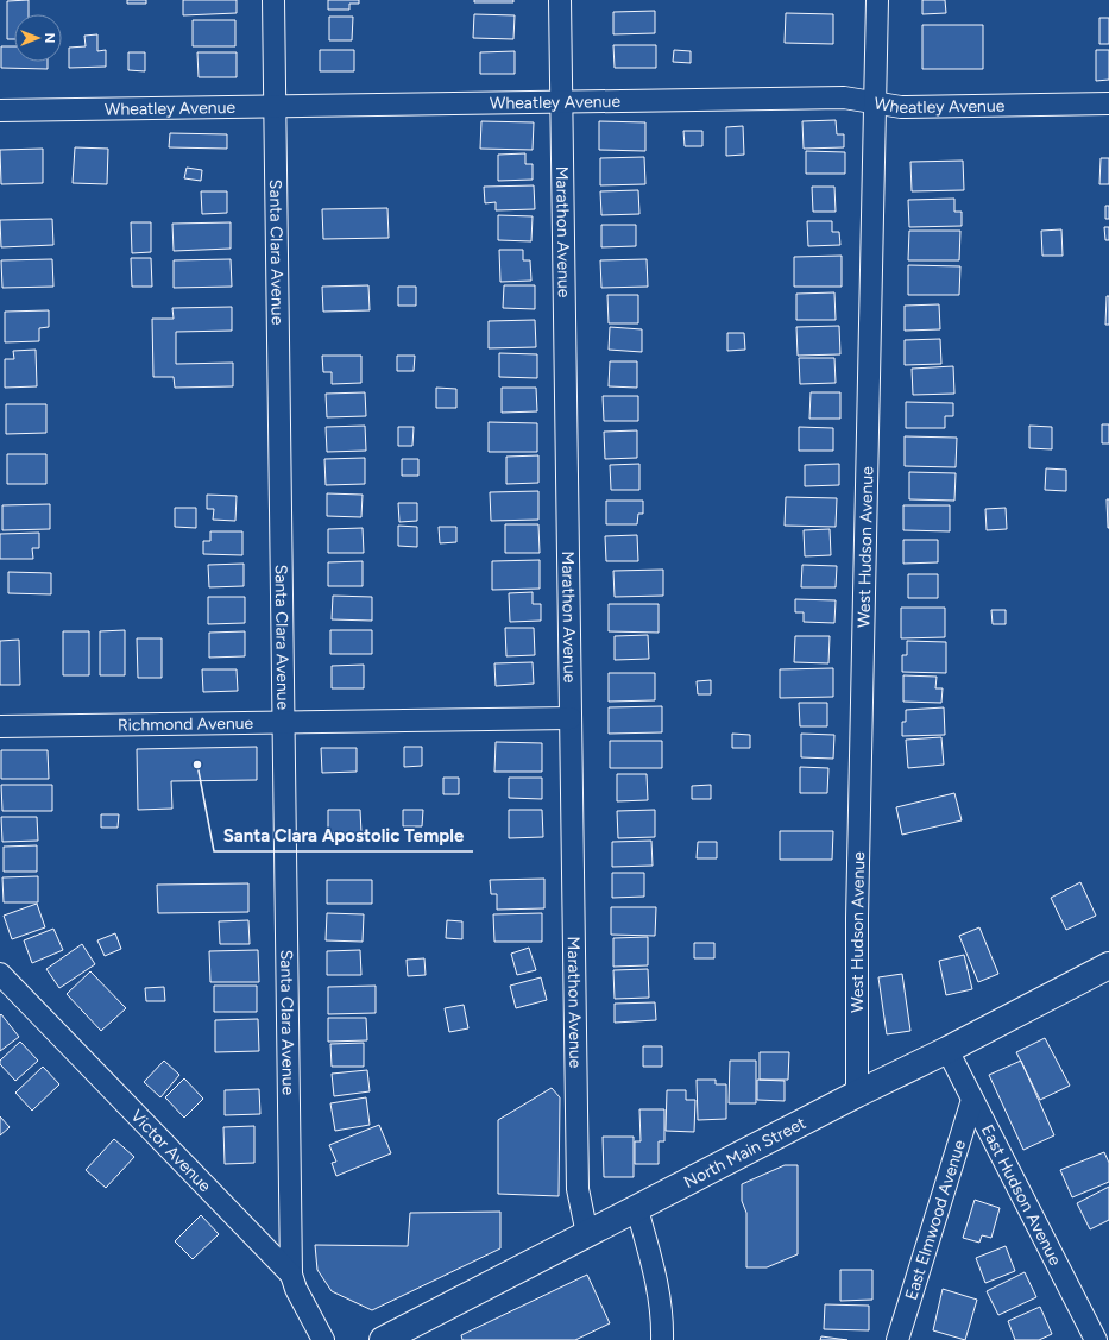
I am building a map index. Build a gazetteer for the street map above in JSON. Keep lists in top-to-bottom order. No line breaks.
{"streets":{"main road":["North Main Street"],"street":["Wheatley Avenue","Marathon Avenue","Santa Clara Avenue","West Hudson Avenue","Richmond Avenue","Victor Avenue","East Hudson Avenue","East Elmwood Avenue"]},"crossings":[["Wheatley Avenue","Marathon Avenue"],["Wheatley Avenue","Santa Clara Avenue"],["Wheatley Avenue","West Hudson Avenue"],["Marathon Avenue","Richmond Avenue"],["Marathon Avenue","North Main Street"],["Santa Clara Avenue","Richmond Avenue"],["Santa Clara Avenue","Victor Avenue"],["West Hudson Avenue","North Main Street"],["North Main Street","East Hudson Avenue"],["East Hudson Avenue","East Elmwood Avenue"]],"places":["Santa Clara Apostolic Temple"],"north":"right"}
